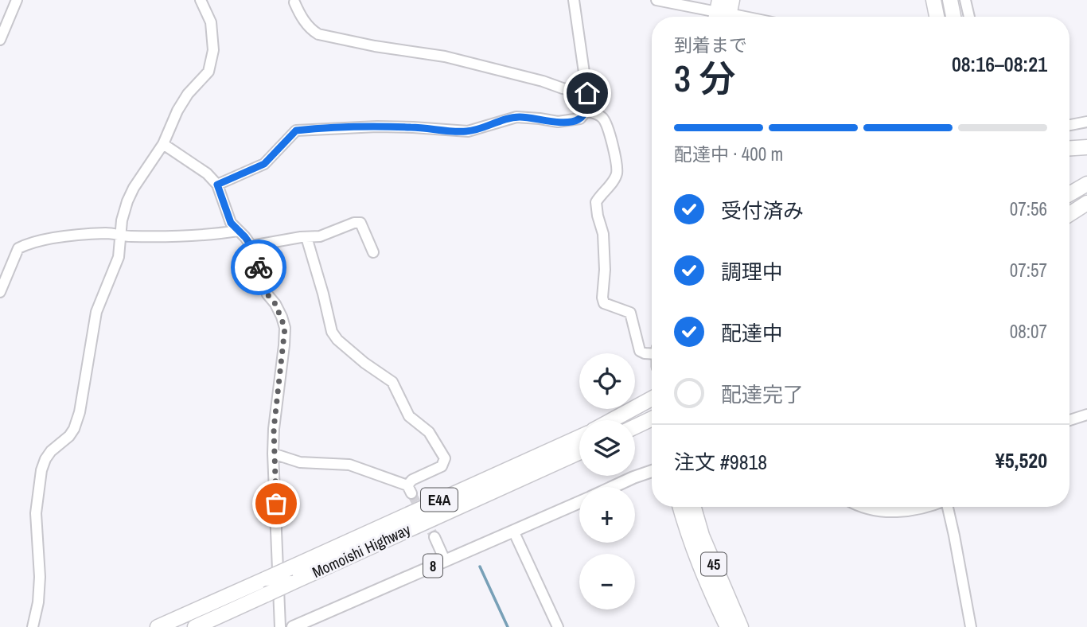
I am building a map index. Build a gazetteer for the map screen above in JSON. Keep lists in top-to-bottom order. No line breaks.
{"streets":{"highway":["E4A","Momoishi Highway","45"],"main road":["8"]},"page":{"heading":["3 分","到着まで","08:16–08:21"],"panel":["注文 #9818","¥5,520"],"bar":"配達中 · 400 m","list":[["受付済み","07:56"],["調理中","07:57"],["配達中","08:07"],"配達完了"],"map_buttons":["+","−"]}}
